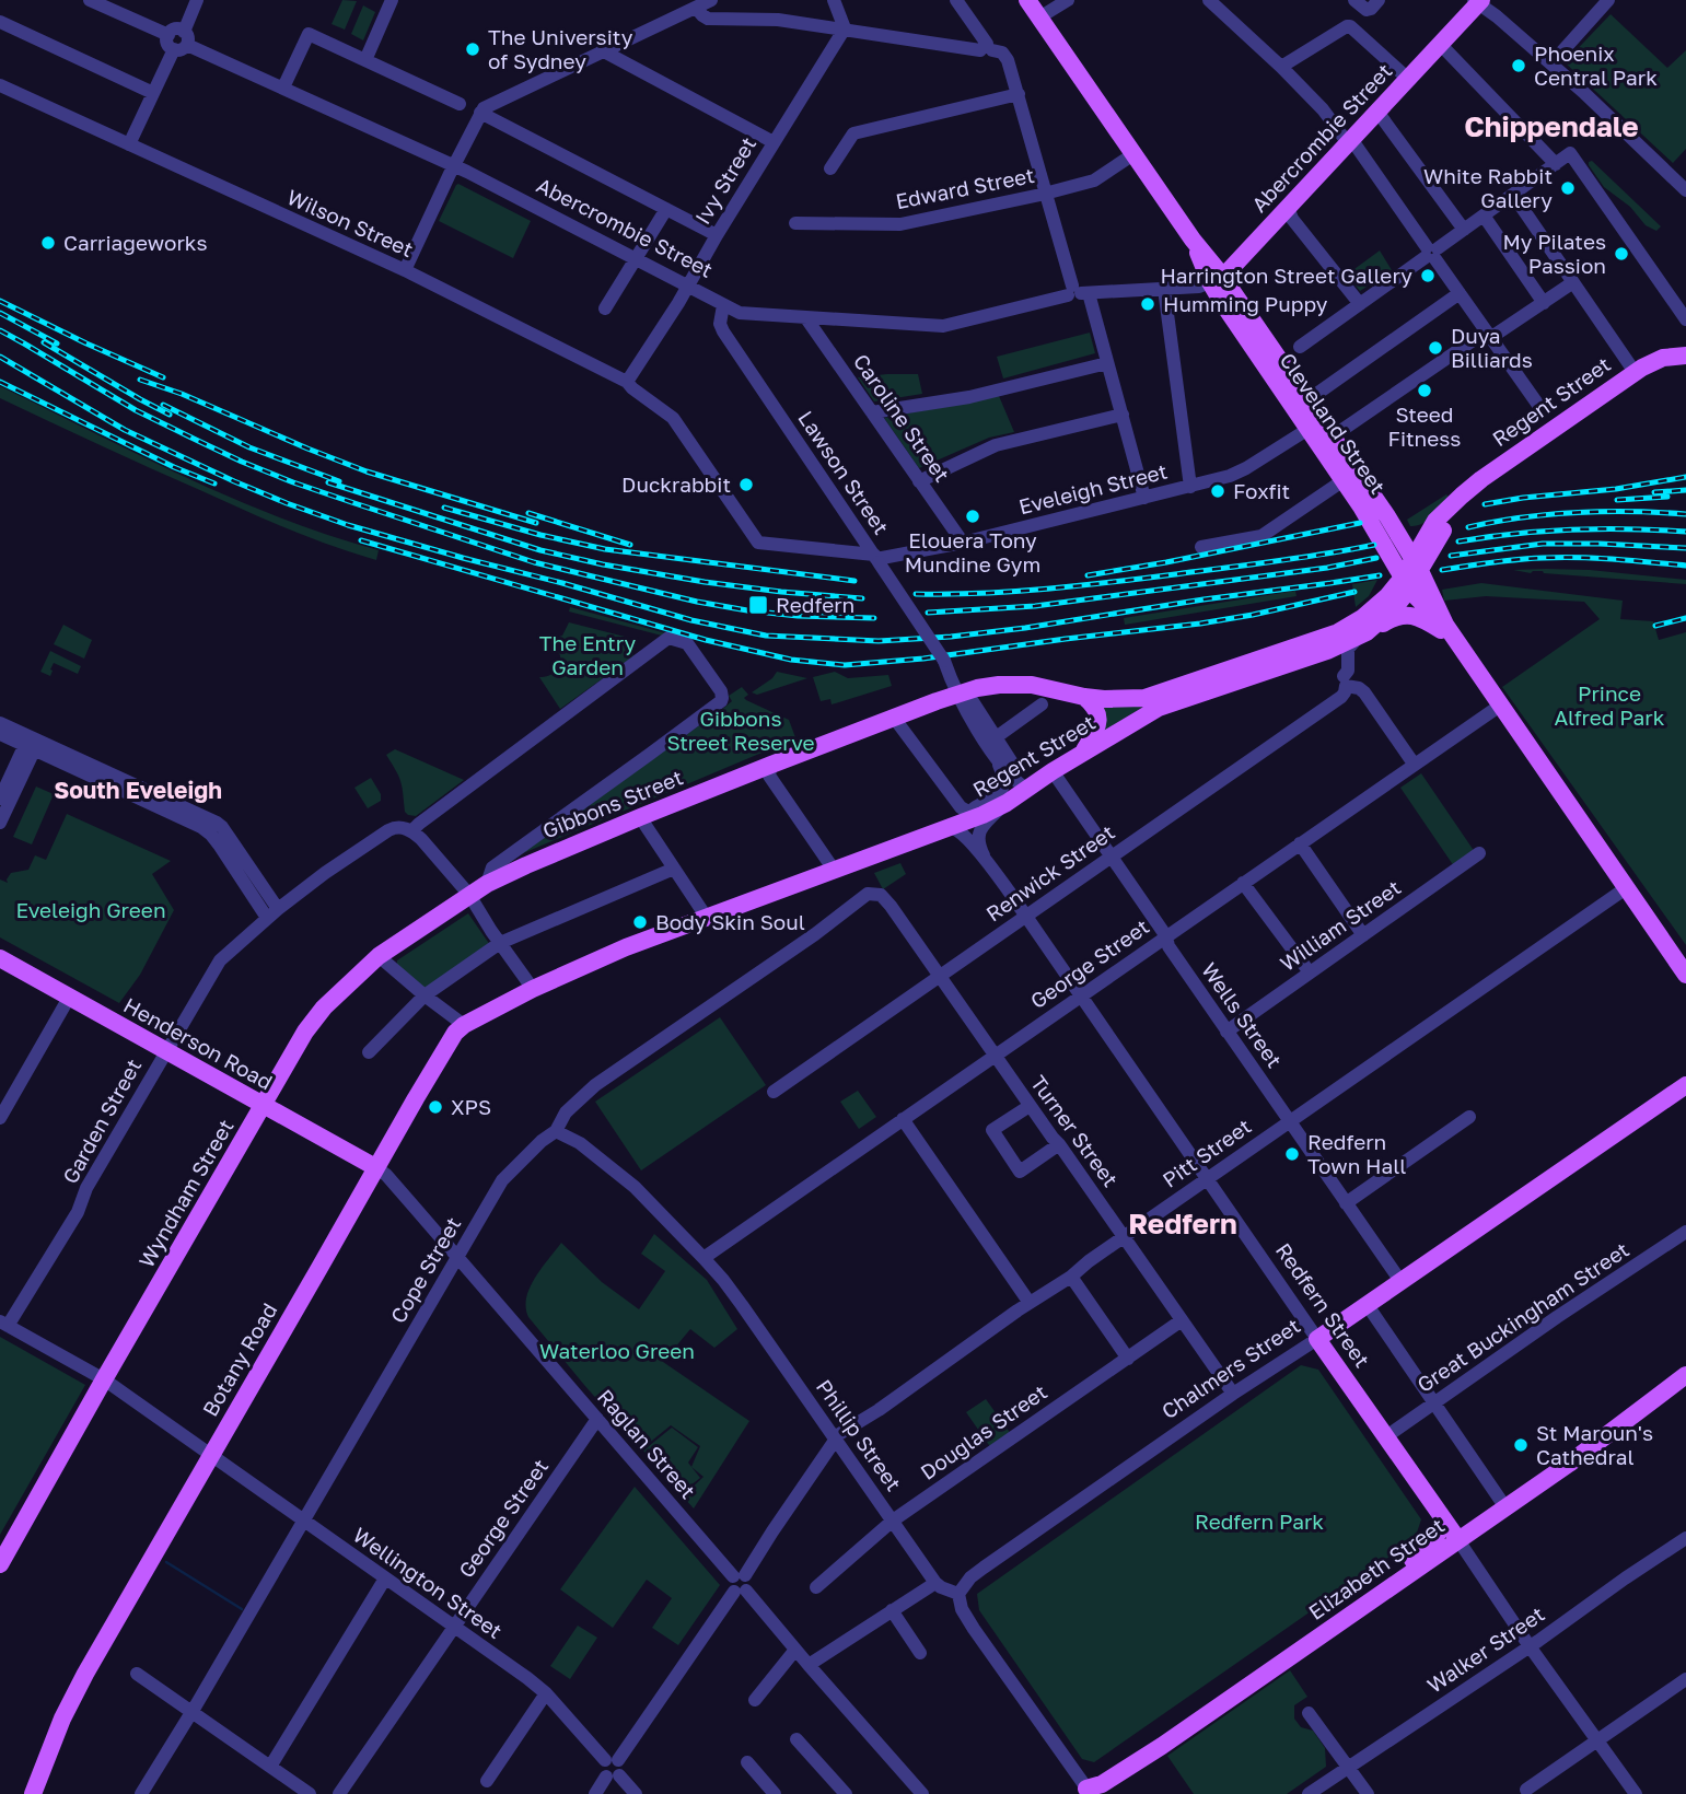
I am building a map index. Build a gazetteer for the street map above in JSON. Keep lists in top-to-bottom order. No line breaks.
{"streets":{"main road":["Abercrombie Street","Regent Street","Cleveland Street","Gibbons Street","Henderson Road","Wyndham Street","Redfern Street","Botany Road","Chalmers Street","Elizabeth Street"],"street":["Ivy Street","Edward Street","Wilson Street","Caroline Street","Lawson Street","Eveleigh Street","Renwick Street","William Street","George Street","Wells Street","Garden Street","Turner Street","Pitt Street","Cope Street","Great Buckingham Street","Douglas Street","Phillip Street","Raglan Street","Wellington Street","Walker Street"]},"crossings":[["Abercrombie Street","Ivy Street"],["Abercrombie Street","Caroline Street"],["Abercrombie Street","Cleveland Street"],["Abercrombie Street","Lawson Street"],["Ivy Street","Wilson Street"],["Edward Street","Cleveland Street"],["Wilson Street","Lawson Street"],["Wilson Street","Eveleigh Street"],["Regent Street","Cleveland Street"],["Regent Street","Gibbons Street"],["Regent Street","Wells Street"],["Regent Street","Redfern Street"],["Regent Street","Botany Road"],["Caroline Street","Eveleigh Street"],["Cleveland Street","Eveleigh Street"],["Cleveland Street","George Street"],["Cleveland Street","Pitt Street"],["Lawson Street","Eveleigh Street"],["Lawson Street","Gibbons Street"],["Gibbons Street","Wyndham Street"],["Gibbons Street","Redfern Street"],["Renwick Street","Wells Street"],["Renwick Street","Turner Street"],["Renwick Street","Redfern Street"],["William Street","Wells Street"],["George Street","Wells Street"],["George Street","Turner Street"],["George Street","Redfern Street"],["George Street","Phillip Street"],["George Street","Raglan Street"],["George Street","Wellington Street"],["Wells Street","Pitt Street"],["Wells Street","Chalmers Street"],["Henderson Road","Garden Street"],["Henderson Road","Wyndham Street"],["Henderson Road","Botany Road"],["Henderson Road","Raglan Street"],["Garden Street","Wellington Street"],["Turner Street","Pitt Street"],["Turner Street","Cope Street"],["Turner Street","Chalmers Street"],["Turner Street","Douglas Street"],["Pitt Street","Redfern Street"],["Pitt Street","Phillip Street"],["Pitt Street","Raglan Street"],["Pitt Street","Wellington Street"],["Wyndham Street","Wellington Street"],["Cope Street","Phillip Street"],["Cope Street","Raglan Street"],["Cope Street","Wellington Street"],["Redfern Street","Great Buckingham Street"],["Redfern Street","Chalmers Street"],["Redfern Street","Elizabeth Street"],["Redfern Street","Walker Street"],["Botany Road","Raglan Street"],["Botany Road","Wellington Street"],["Douglas Street","Phillip Street"]],"districts":["Chippendale","South Eveleigh","Redfern"],"parks":["The Entry Garden","Prince Alfred Park","Gibbons Street Reserve","Eveleigh Green","Waterloo Green","Redfern Park"],"places":{"other":["The University of Sydney","Phoenix Central Park","White Rabbit Gallery","Carriageworks","My Pilates Passion","Harrington Street Gallery","Humming Puppy","Duya Billiards","Steed Fitness","Duckrabbit","Foxfit","Elouera Tony Mundine Gym","Body Skin Soul","XPS","Redfern Town Hall","St Maroun's Cathedral"],"transit":["Redfern"]}}
